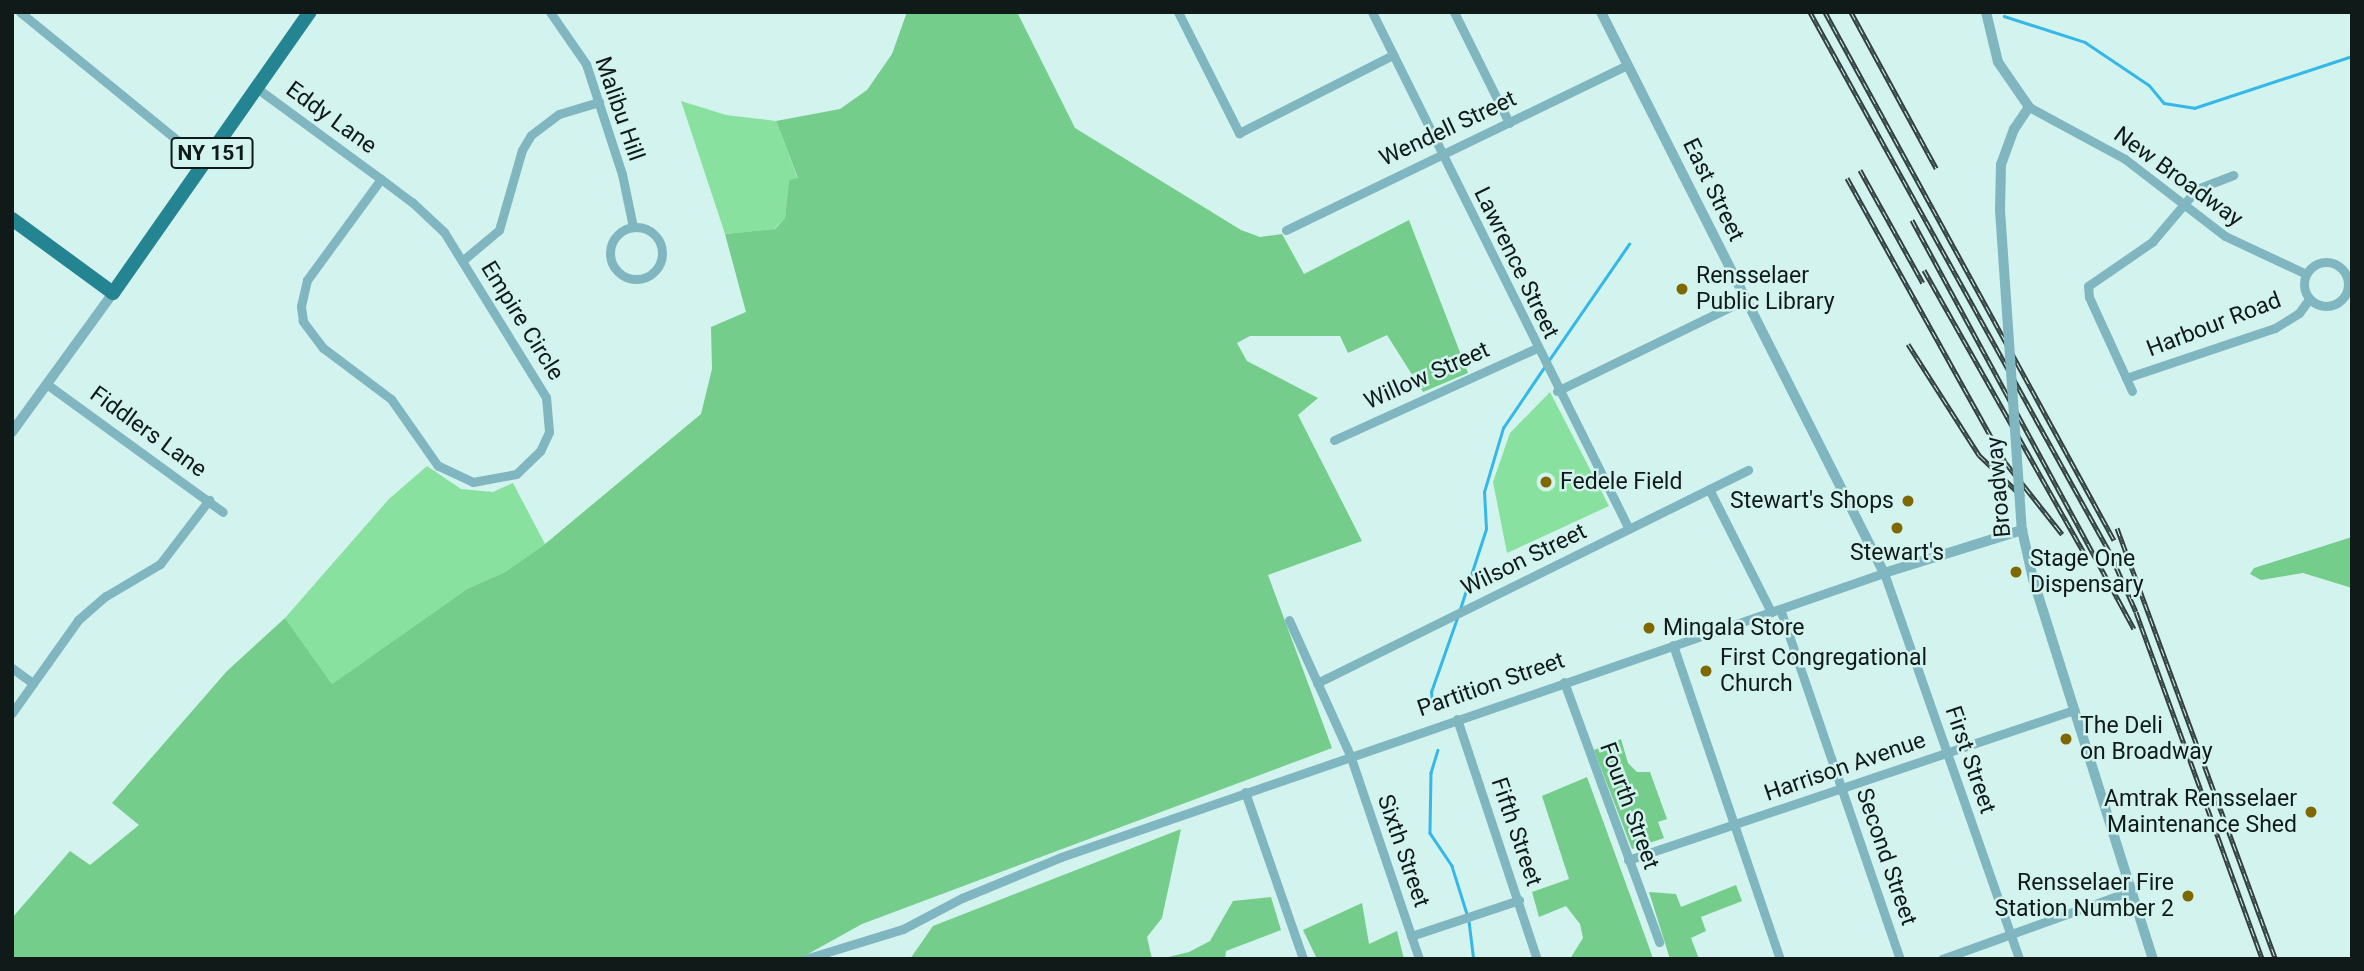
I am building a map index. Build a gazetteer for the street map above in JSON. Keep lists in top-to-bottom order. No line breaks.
{"streets":{"main road":["NY 151"],"street":["Malibu Hill","Eddy Lane","Wendell Street","New Broadway","East Street","Lawrence Street","Empire Circle","Harbour Road","Willow Street","Fiddlers Lane","Broadway","Wilson Street","Partition Street","First Street","Harrison Avenue","Fourth Street","Fifth Street","Sixth Street","Second Street"]},"crossings":[["Eddy Lane","NY 151"],["Eddy Lane","Empire Circle"],["Wendell Street","East Street"],["Wendell Street","Lawrence Street"],["New Broadway","Harbour Road"],["New Broadway","Broadway"],["East Street","Partition Street"],["East Street","First Street"],["Lawrence Street","Willow Street"],["Lawrence Street","Wilson Street"],["Broadway","Partition Street"],["Broadway","Harrison Avenue"],["Wilson Street","Sixth Street"],["Wilson Street","Second Street"],["Partition Street","First Street"],["Partition Street","Fourth Street"],["Partition Street","Fifth Street"],["Partition Street","Sixth Street"],["Partition Street","Second Street"],["First Street","Harrison Avenue"],["Harrison Avenue","Fourth Street"],["Harrison Avenue","Second Street"]],"places":["Rensselaer Public Library","Fedele Field","Stewart's Shops","Stewart's","Stage One Dispensary","Mingala Store","First Congregational Church","The Deli on Broadway","Amtrak Rensselaer Maintenance Shed","Rensselaer Fire Station Number 2"]}
